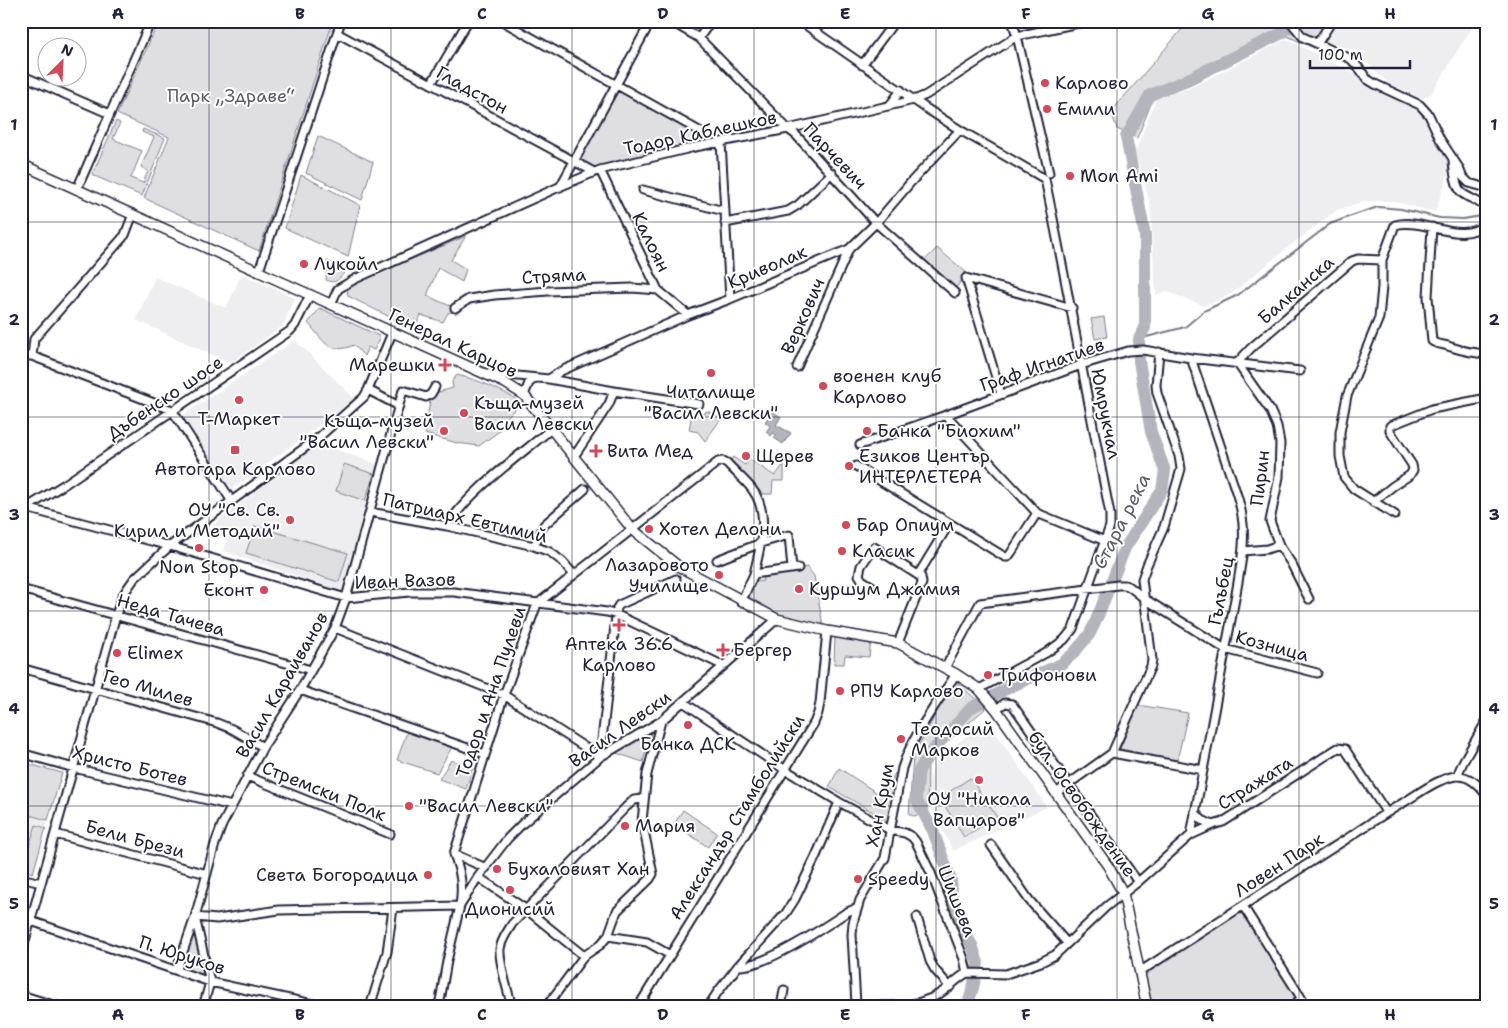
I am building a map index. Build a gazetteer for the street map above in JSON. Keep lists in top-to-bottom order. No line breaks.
{"streets":{"main road":["Генерал Карцов","бул. Освобождение"],"street":["Гладстон","Тодор Каблешков","Парчевич","Калоян","Криволак","Стряма","Балканска","Веркович","Граф Игнатиев","Дъбенско шосе","Юмрукчал","Пирин","Патриарх Евтимий","Иван Вазов","Гълъбец","Неда Тачева","Козница","Васил Караиванов","Гео Милев","Тодор и Ана Пулеви","Васил Левски","Христо Ботев","Стражата","Стремски Полк","Хан Крум","Александър Стамболийски","Бели Брези","Ловен Парк","Шишева","П. Юруков"]},"crossings":[["Гладстон","Тодор Каблешков"],["Гладстон","Калоян"],["Тодор Каблешков","Парчевич"],["Тодор Каблешков","Калоян"],["Тодор Каблешков","Генерал Карцов"],["Тодор Каблешков","Юмрукчал"],["Парчевич","Криволак"],["Калоян","Криволак"],["Калоян","Стряма"],["Криволак","Веркович"],["Балканска","Граф Игнатиев"],["Балканска","Пирин"],["Генерал Карцов","Дъбенско шосе"],["Генерал Карцов","Юмрукчал"],["Генерал Карцов","Тодор и Ана Пулеви"],["Генерал Карцов","Васил Левски"],["Генерал Карцов","бул. Освобождение"],["Генерал Карцов","Хан Крум"],["Генерал Карцов","Александър Стамболийски"],["Граф Игнатиев","Юмрукчал"],["Граф Игнатиев","Пирин"],["Граф Игнатиев","Гълъбец"],["Дъбенско шосе","Иван Вазов"],["Юмрукчал","Козница"],["Юмрукчал","бул. Освобождение"],["Патриарх Евтимий","Васил Караиванов"],["Патриарх Евтимий","Тодор и Ана Пулеви"],["Иван Вазов","Васил Караиванов"],["Иван Вазов","Тодор и Ана Пулеви"],["Иван Вазов","Васил Левски"],["Гълъбец","Козница"],["Гълъбец","Стражата"],["Неда Тачева","Васил Караиванов"],["Васил Караиванов","Гео Милев"],["Васил Караиванов","Христо Ботев"],["Васил Караиванов","Стремски Полк"],["Васил Караиванов","Бели Брези"],["Васил Караиванов","П. Юруков"],["Васил Левски","Шишева"],["Стражата","бул. Освобождение"],["Стражата","Ловен Парк"],["Стражата","Шишева"],["бул. Освобождение","Ловен Парк"],["Хан Крум","Шишева"],["Александър Стамболийски","Шишева"]],"water":["Стара река"],"parks":["Парк „Здраве“"],"places":{"other":["Карлово","Емили","Mon Ami","Лукойл","Читалище \"Васил Левски\"","военен клуб Карлово","Т-Маркет","Къща-музей Васил Левски","Къща-музей \"Васил Левски\"","Банка \"Биохим\"","Щерев","Езиков Център ИНТЕРЛЕТЕРА","ОУ \"Св. Св. Кирил и Методий\"","Бар Опиум","Хотел Делони","Non Stop","Класик","Лазаровото Училище","Куршум Джамия","Еконт","Elimex","Трифонови","РПУ Карлово","Банка ДСК","Теодосий Марков","ОУ \"Никола Вапцаров\"","\"Васил Левски\"","Мария","Бухаловият Хан","Света Богородица","Speedy","Дионисий"],"health":["Марешки","Вита Мед","Аптека 36.6 Карлово","Бергер"],"transit":["Автогара Карлово"]},"scale_bar":"100 m","north":"top right","grid":{"columns":["A","B","C","D","E","F","G","H"],"rows":["1","2","3","4","5"]}}
